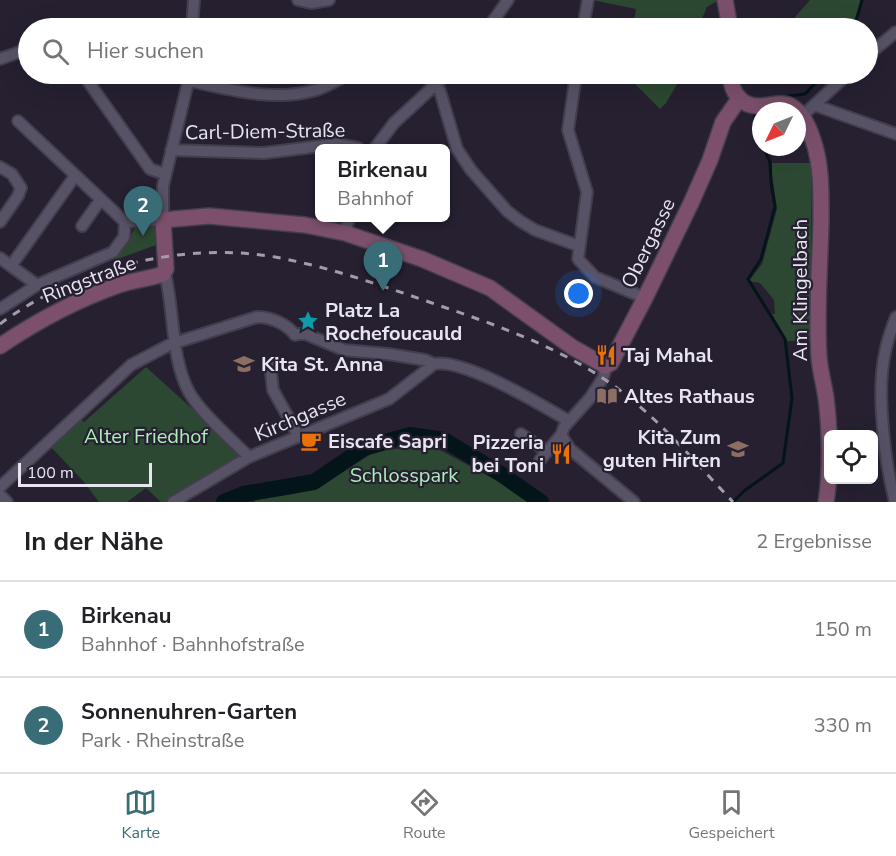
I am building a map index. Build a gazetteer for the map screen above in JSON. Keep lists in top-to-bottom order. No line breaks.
{"streets":{"main road":["Obergasse","Ringstraße","Am Klingelbach"],"street":["Carl-Diem-Straße","Kirchgasse"]},"parks":["Alter Friedhof","Schlosspark"],"places":{"place":["Platz La Rochefoucauld"],"restaurant":["Taj Mahal","Pizzeria bei Toni"],"school or university":["Kita St. Anna","Kita Zum guten Hirten"],"library":["Altes Rathaus"],"cafe":["Eiscafe Sapri"]},"scale_bar":"100 m","north":"bottom left","page":{"search":"Hier suchen","popup":["Birkenau","Bahnhof"],"pins":["2","1"],"scale":"100 m","heading":["In der Nähe","2 Ergebnisse"],"list":[{"mark":"1","name":"Birkenau","note":"Bahnhof · Bahnhofstraße","value":"150 m"},{"mark":"2","name":"Sonnenuhren-Garten","note":"Park · Rheinstraße","value":"330 m"}],"nav":["Karte","Route","Gespeichert"]}}
